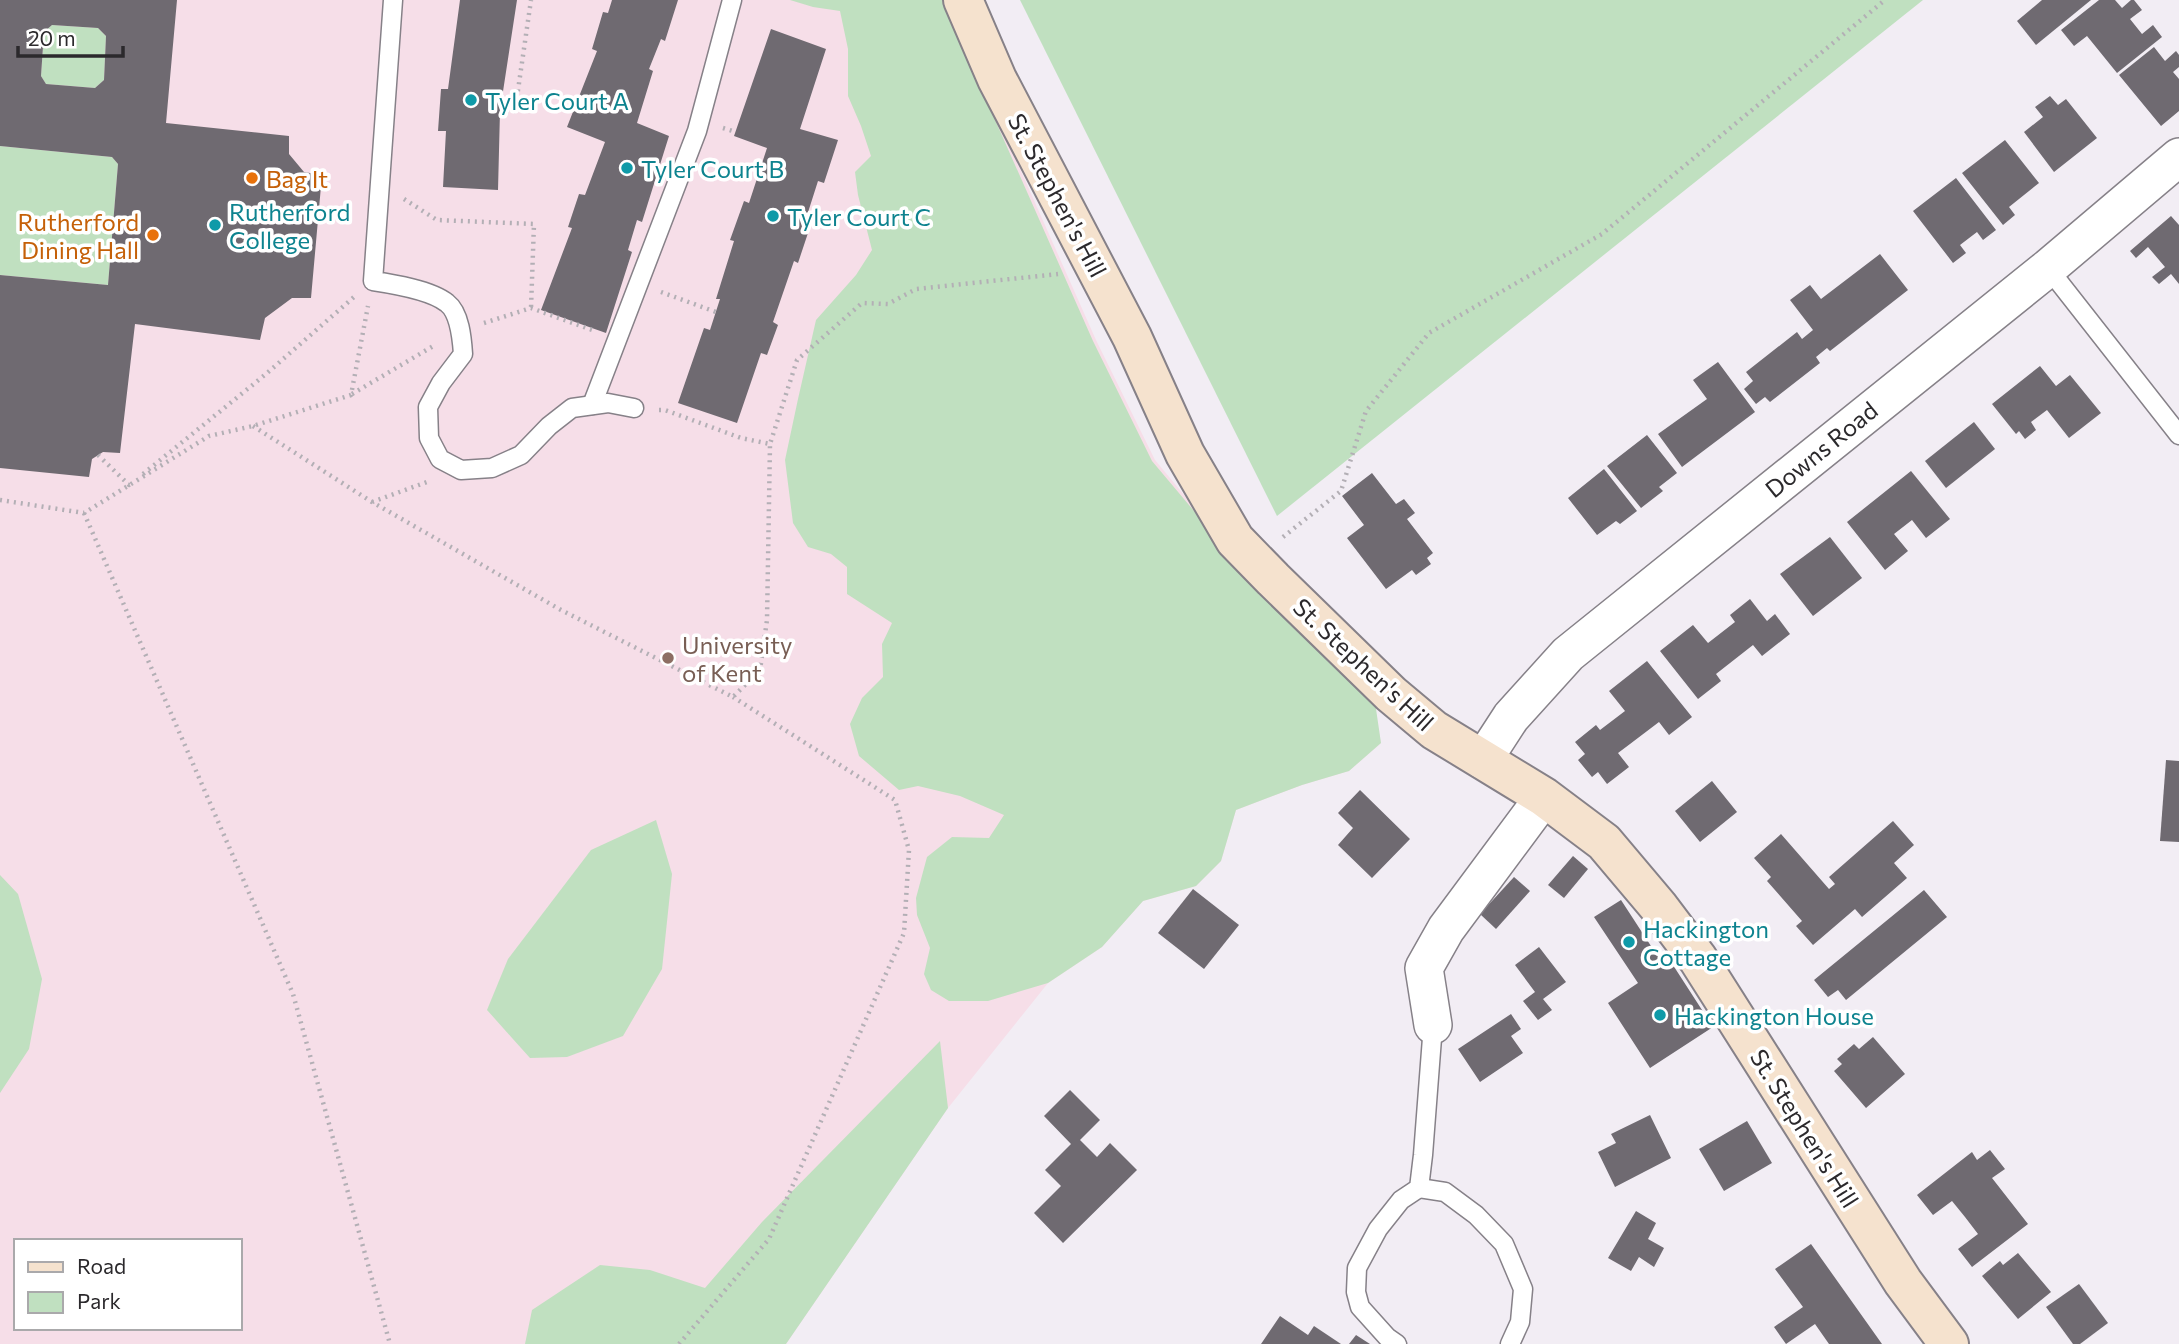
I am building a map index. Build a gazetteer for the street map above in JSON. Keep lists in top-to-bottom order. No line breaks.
{"streets":{"street":["St. Stephen's Hill","Downs Road"]},"crossings":[["St. Stephen's Hill","Downs Road"]],"places":["Tyler Court A","Tyler Court B","Bag It","Tyler Court C","Rutherford College","Rutherford Dining Hall","University of Kent","Hackington Cottage","Hackington House"],"legend":["Road","Park"],"scale_bar":"20 m"}
